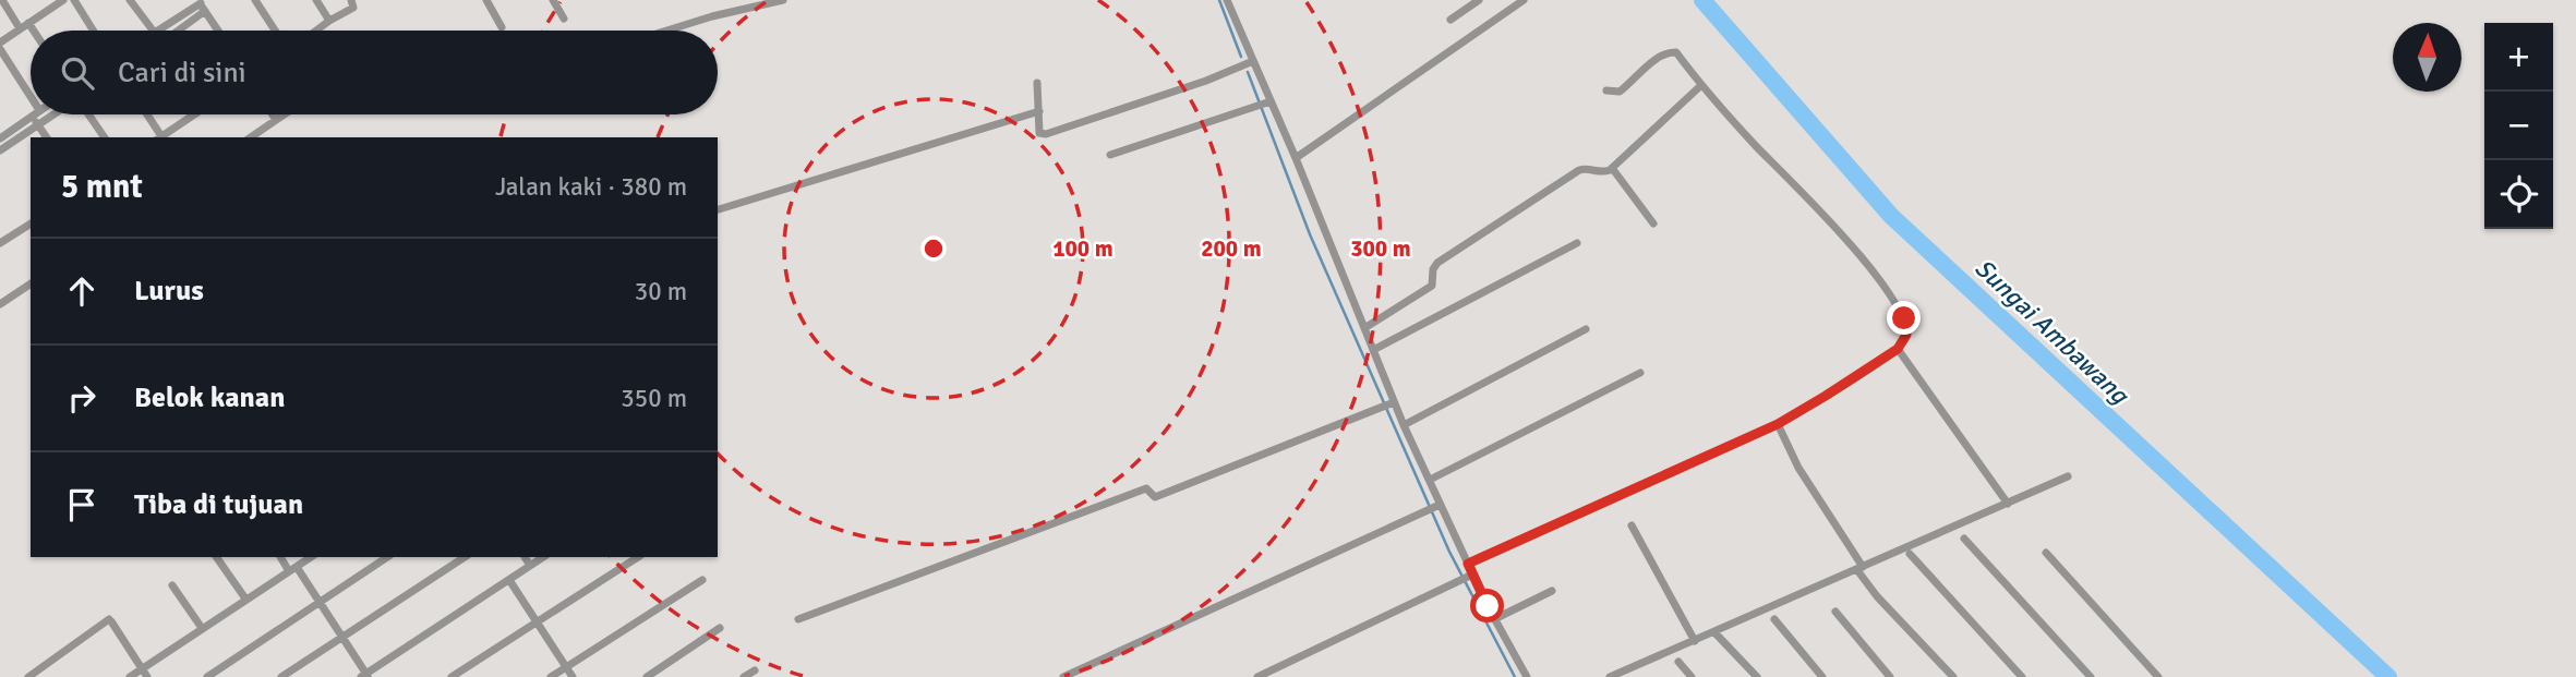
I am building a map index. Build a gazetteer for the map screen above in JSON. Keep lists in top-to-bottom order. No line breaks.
{"water":["Sungai Ambawang"],"north":"top","page":{"map_buttons":["+","−"],"search":"Cari di sini","heading":["5 mnt","Jalan kaki · 380 m"],"list":[["Lurus","30 m"],["Belok kanan","350 m"],"Tiba di tujuan"]},"rings":["100 m","200 m","300 m"]}
